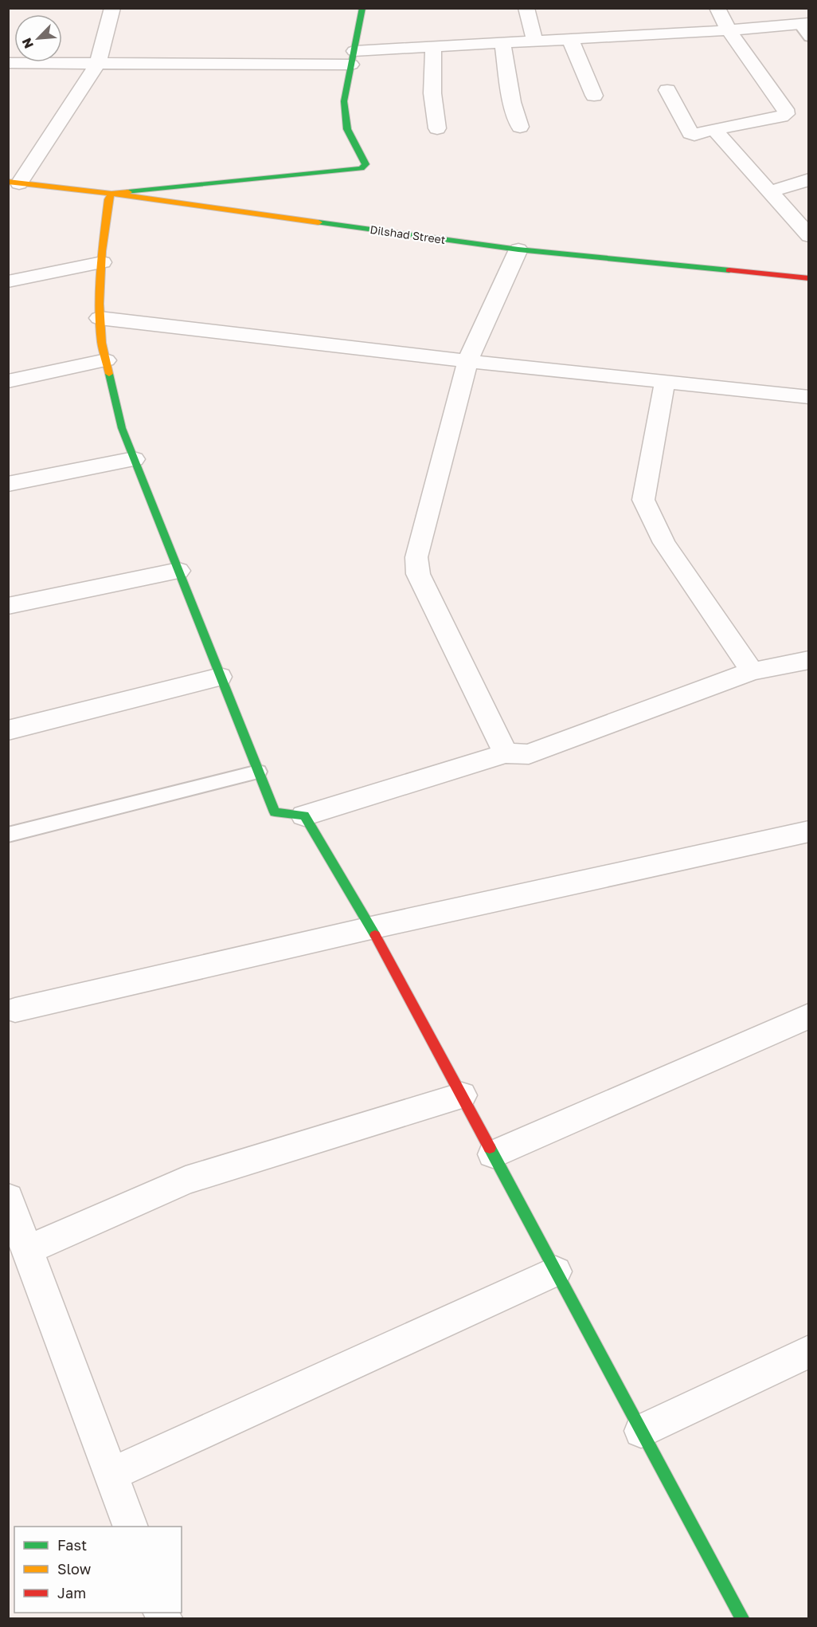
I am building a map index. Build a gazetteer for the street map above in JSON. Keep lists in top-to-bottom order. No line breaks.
{"streets":{"street":["Dilshad Street"]},"legend":["Fast","Slow","Jam"],"north":"bottom left"}
